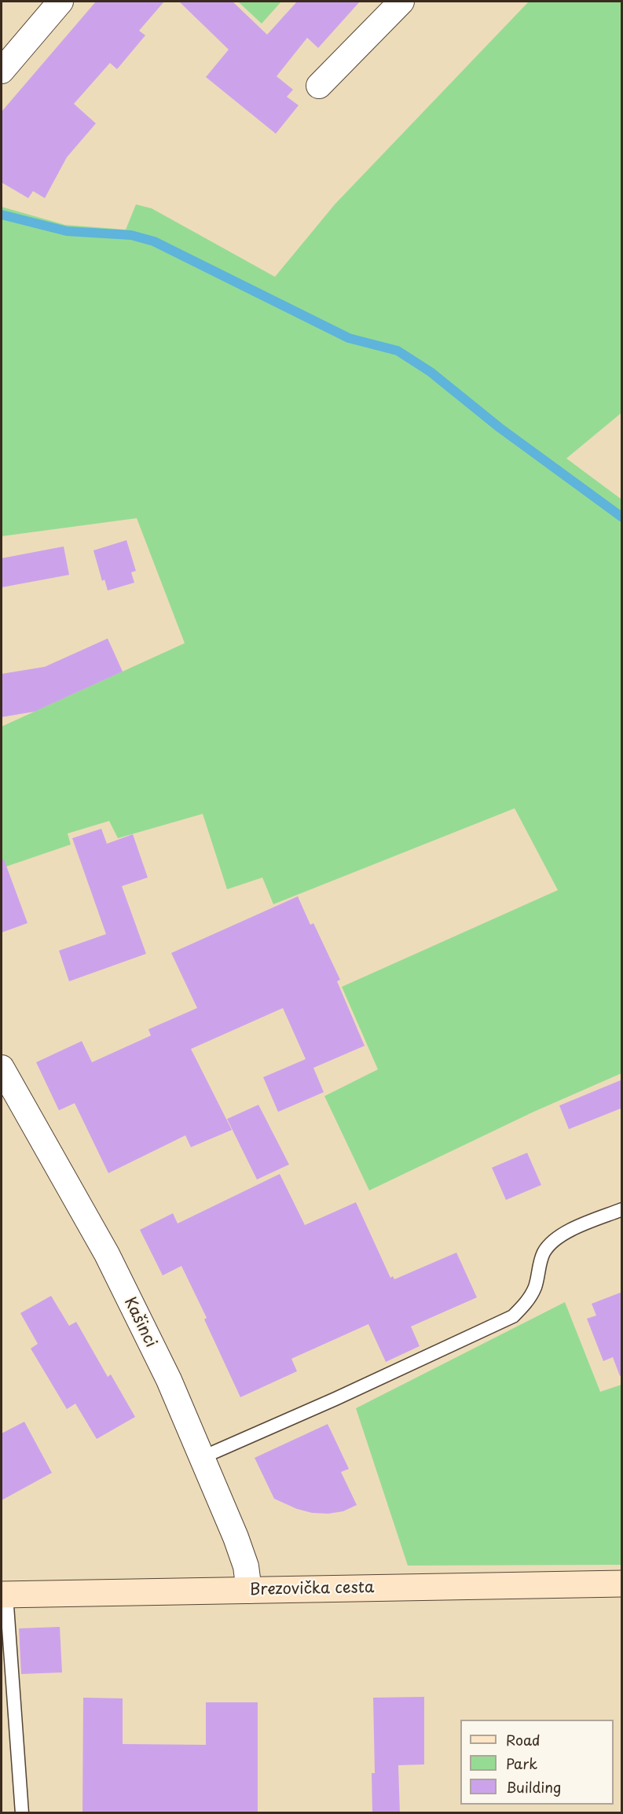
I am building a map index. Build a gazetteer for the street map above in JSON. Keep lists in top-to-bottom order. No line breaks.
{"streets":{"main road":["Brezovička cesta"],"street":["Kašinci"]},"crossings":[["Kašinci","Brezovička cesta"]],"legend":["Road","Park","Building"]}
